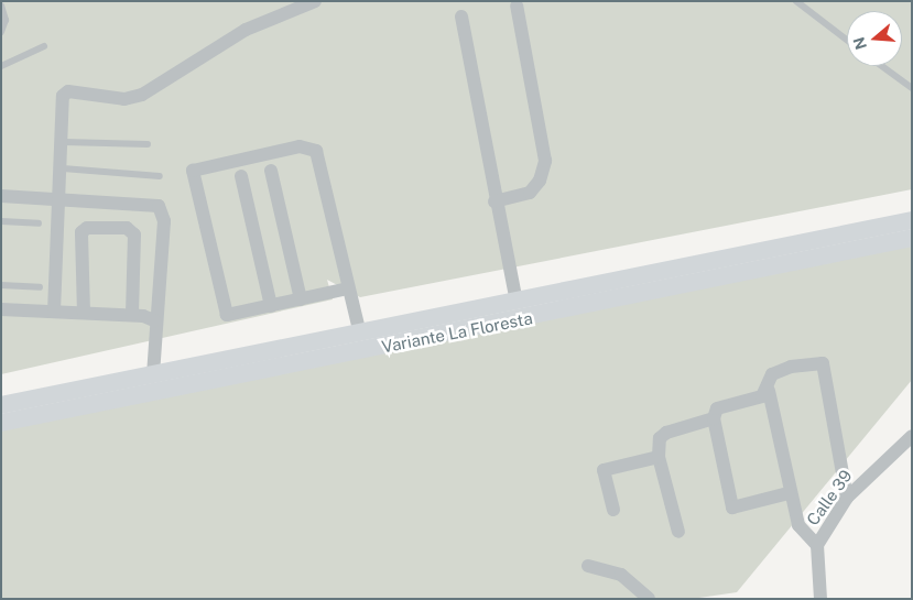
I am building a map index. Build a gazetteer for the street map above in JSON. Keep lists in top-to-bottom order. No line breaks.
{"streets":{"main road":["Variante La Floresta"],"street":["Calle 39"]},"north":"left"}
